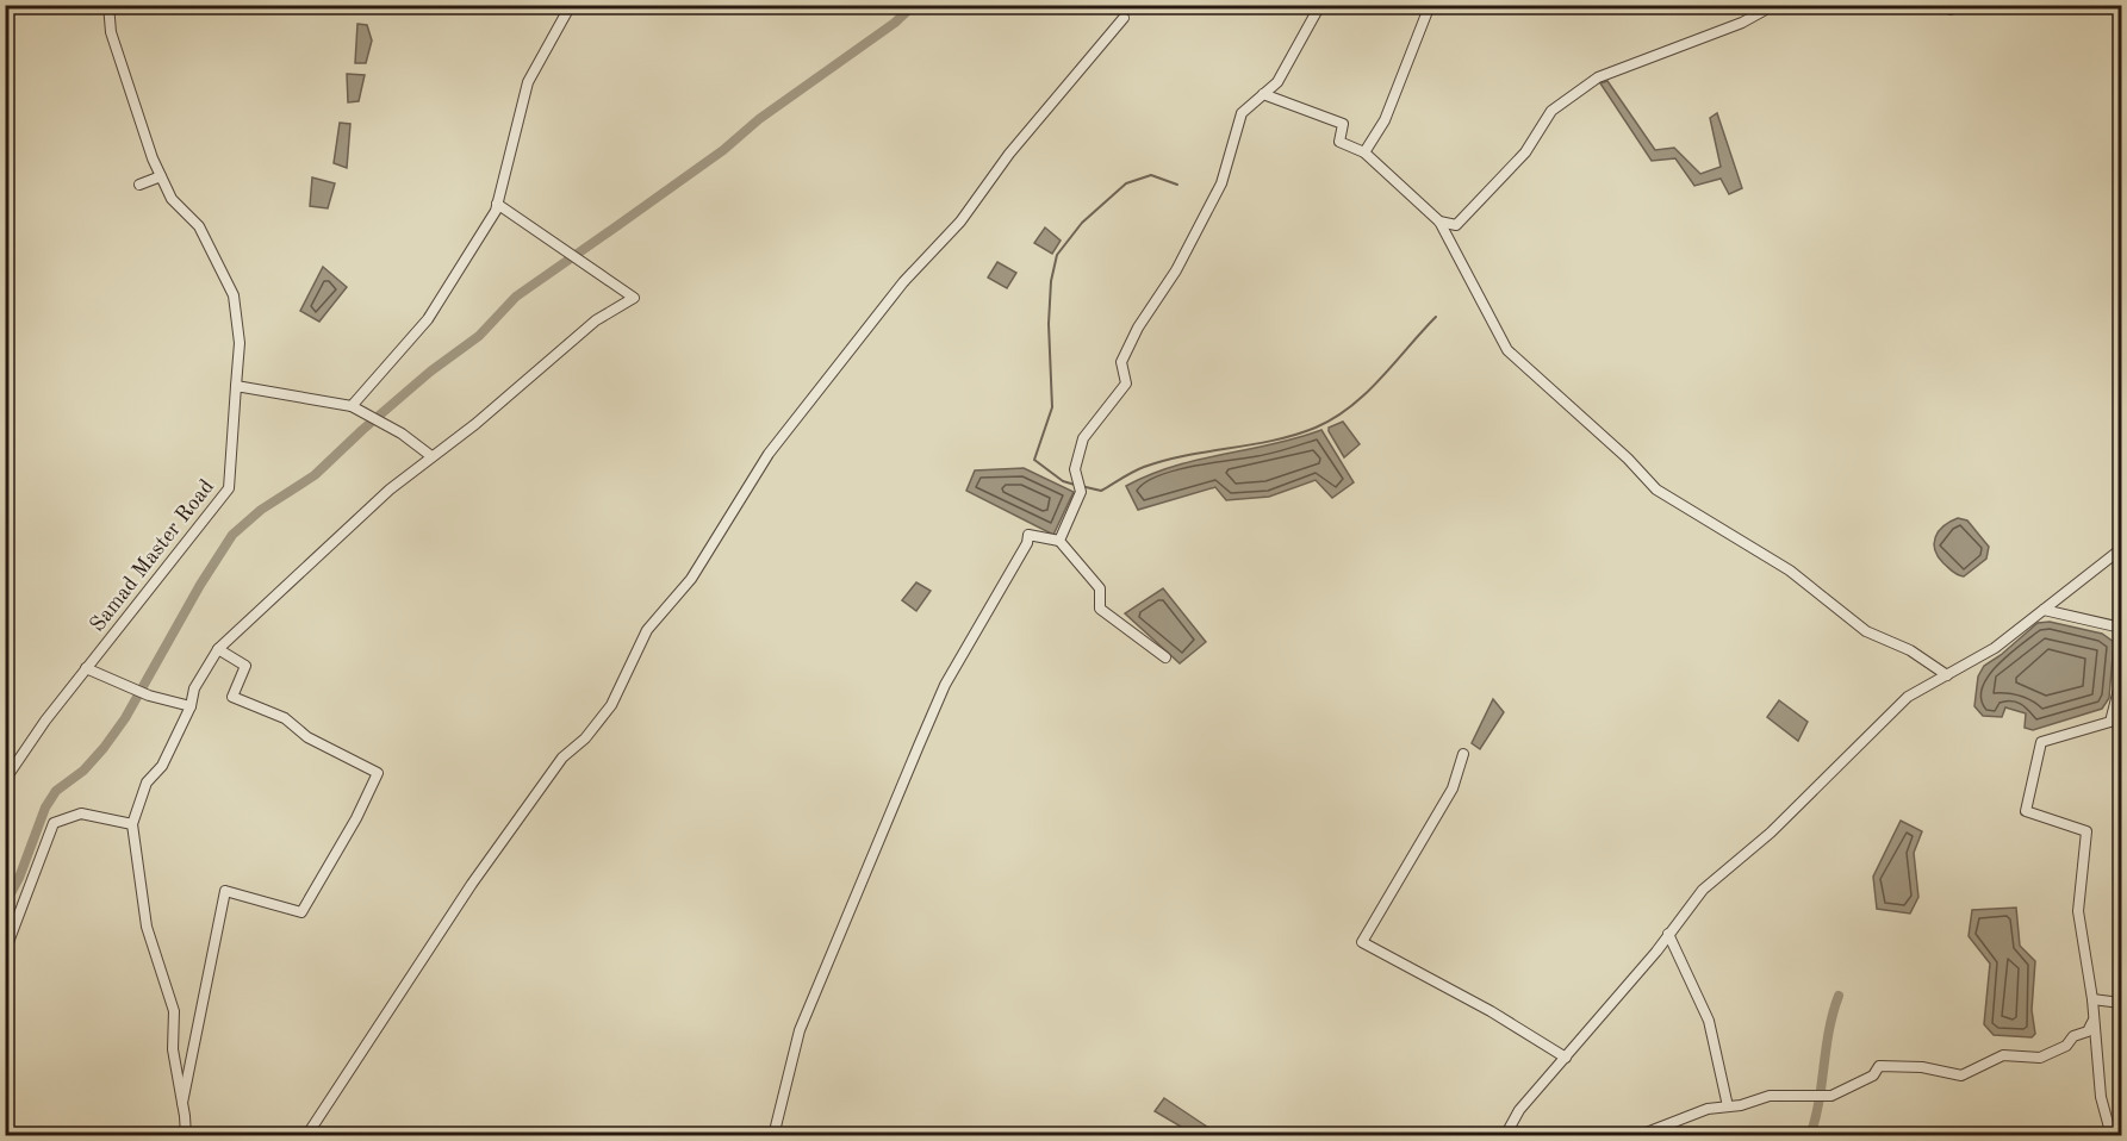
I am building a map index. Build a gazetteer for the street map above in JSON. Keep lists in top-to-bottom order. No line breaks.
{"streets":{"street":["Samad Master Road"]}}
